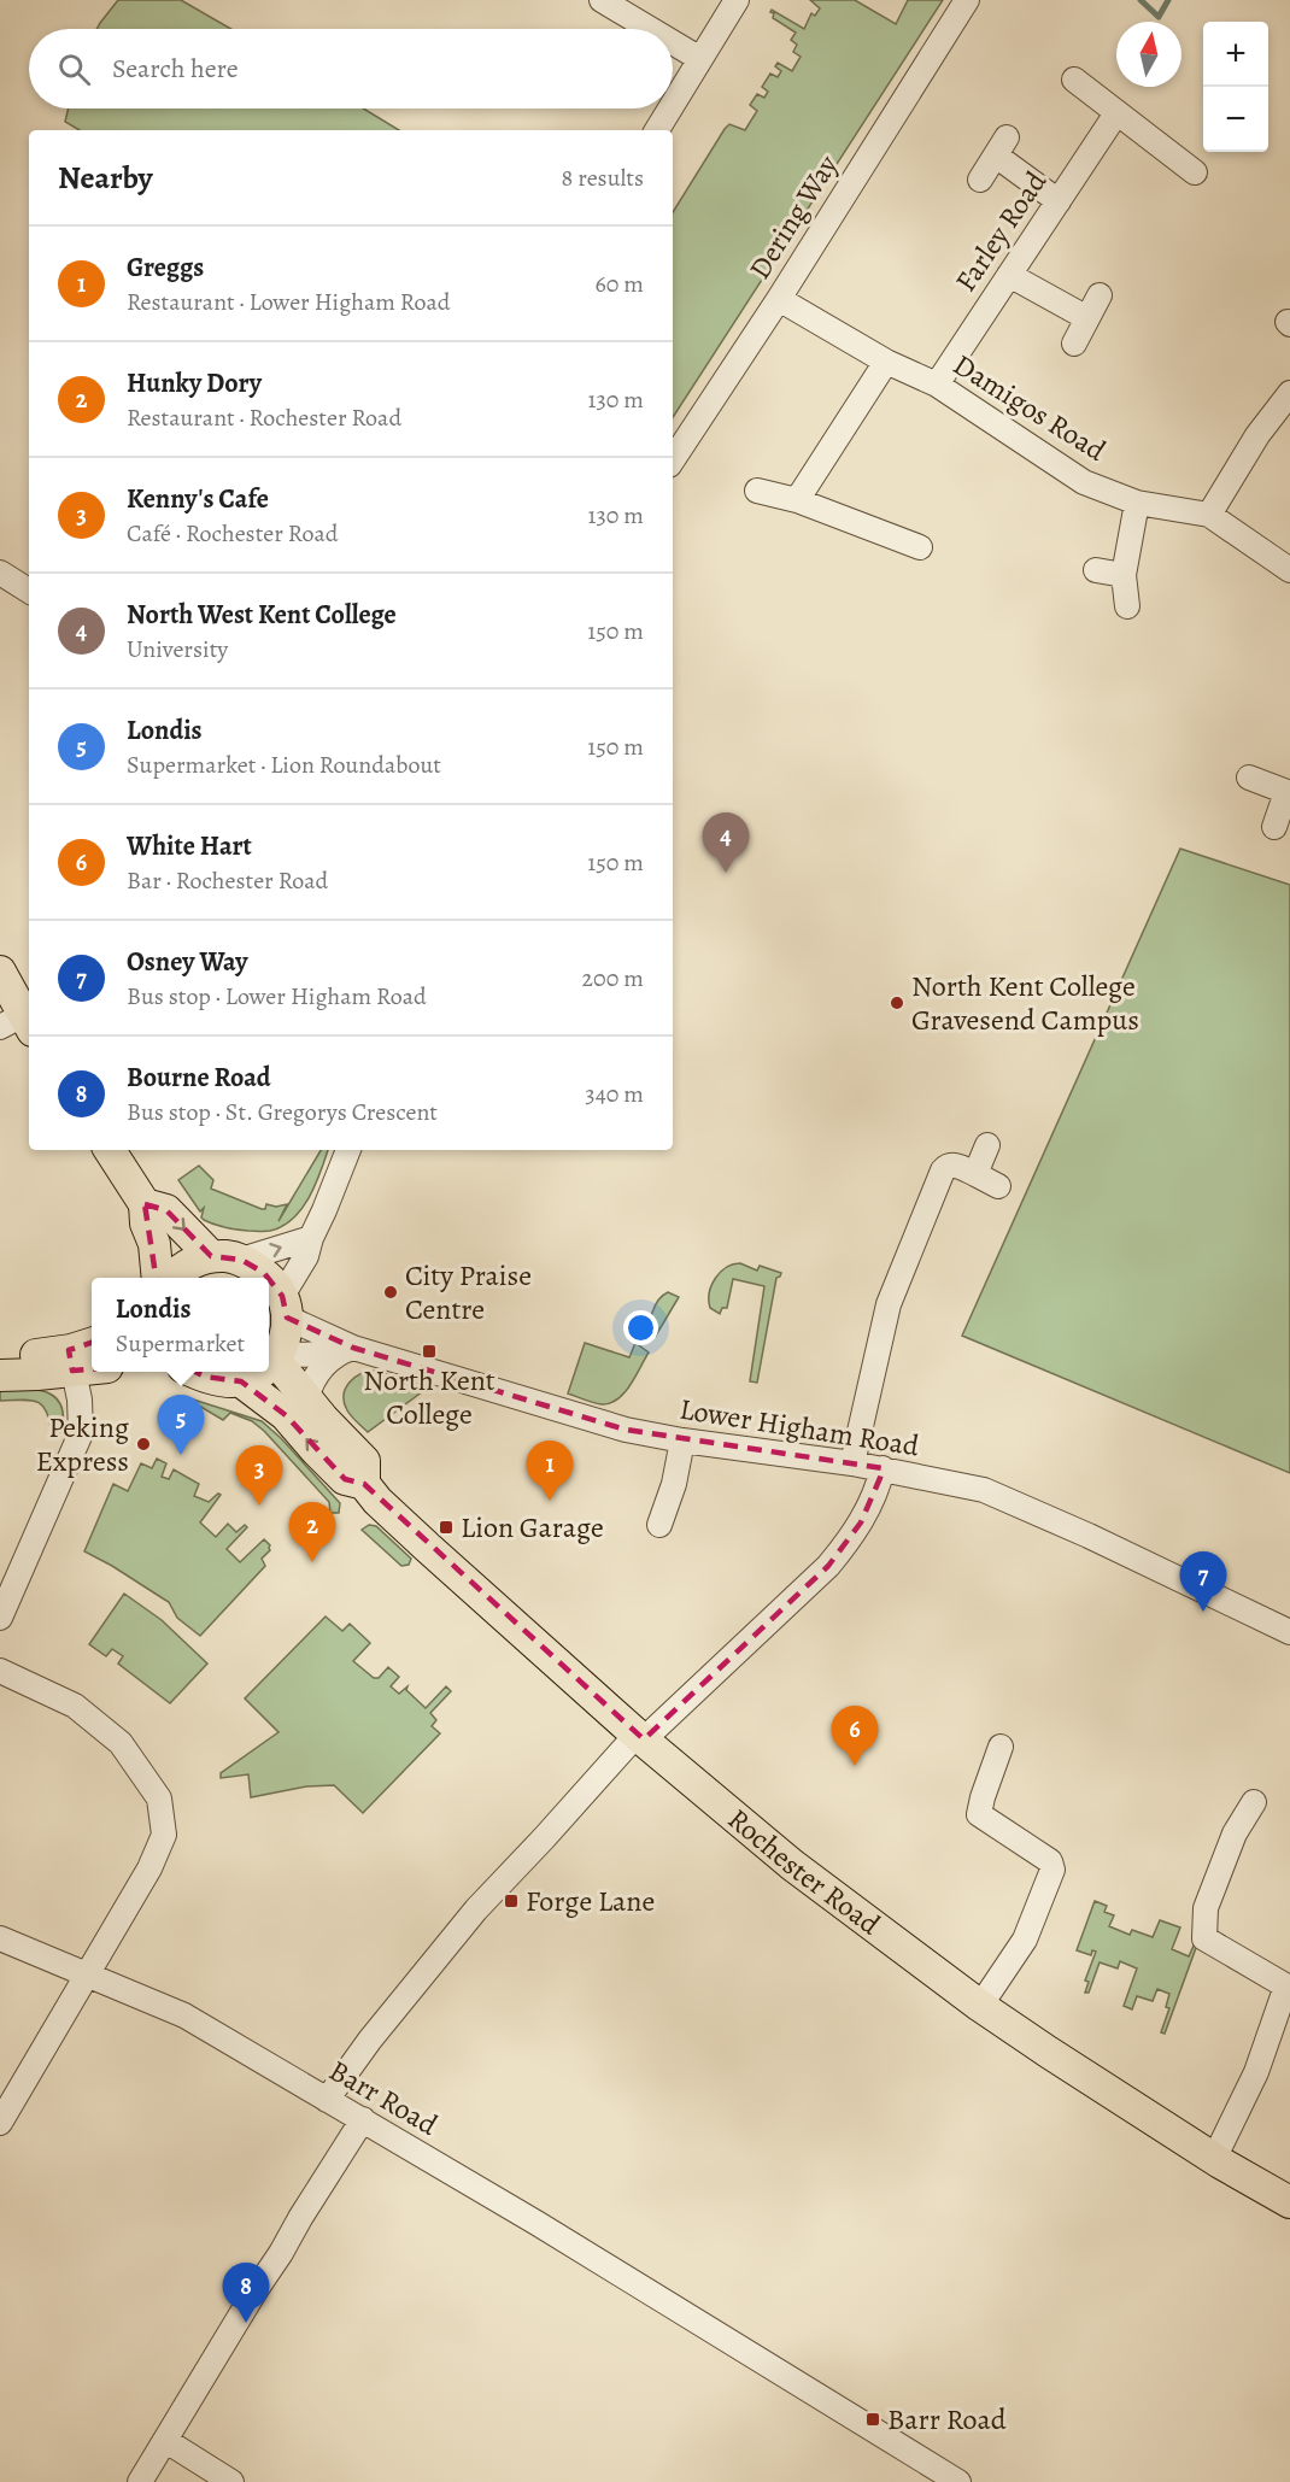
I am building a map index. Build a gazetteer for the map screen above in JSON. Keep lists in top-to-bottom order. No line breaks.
{"streets":{"main road":["Rochester Road"],"street":["Dering Way","Farley Road","Damigos Road","Lower Higham Road","Barr Road"]},"crossings":[["Dering Way","Damigos Road"],["Farley Road","Damigos Road"],["Lower Higham Road","Rochester Road"]],"places":{"other":["North Kent College Gravesend Campus","City Praise Centre","Peking Express"],"transit":["North Kent College","Lion Garage","Forge Lane","Barr Road"]},"north":"top","page":{"map_buttons":["+","−"],"search":"Search here","heading":["Nearby","8 results"],"list":[{"mark":"1","name":"Greggs","note":"Restaurant · Lower Higham Road","value":"60 m"},{"mark":"2","name":"Hunky Dory","note":"Restaurant · Rochester Road","value":"130 m"},{"mark":"3","name":"Kenny's Cafe","note":"Café · Rochester Road","value":"130 m"},{"mark":"4","name":"North West Kent College","note":"University","value":"150 m"},{"mark":"5","name":"Londis","note":"Supermarket · Lion Roundabout","value":"150 m"},{"mark":"6","name":"White Hart","note":"Bar · Rochester Road","value":"150 m"},{"mark":"7","name":"Osney Way","note":"Bus stop · Lower Higham Road","value":"200 m"},{"mark":"8","name":"Bourne Road","note":"Bus stop · St. Gregorys Crescent","value":"340 m"}],"pins":["4","5","1","3","2","7","6","8"],"popup":["Londis","Supermarket"]}}
